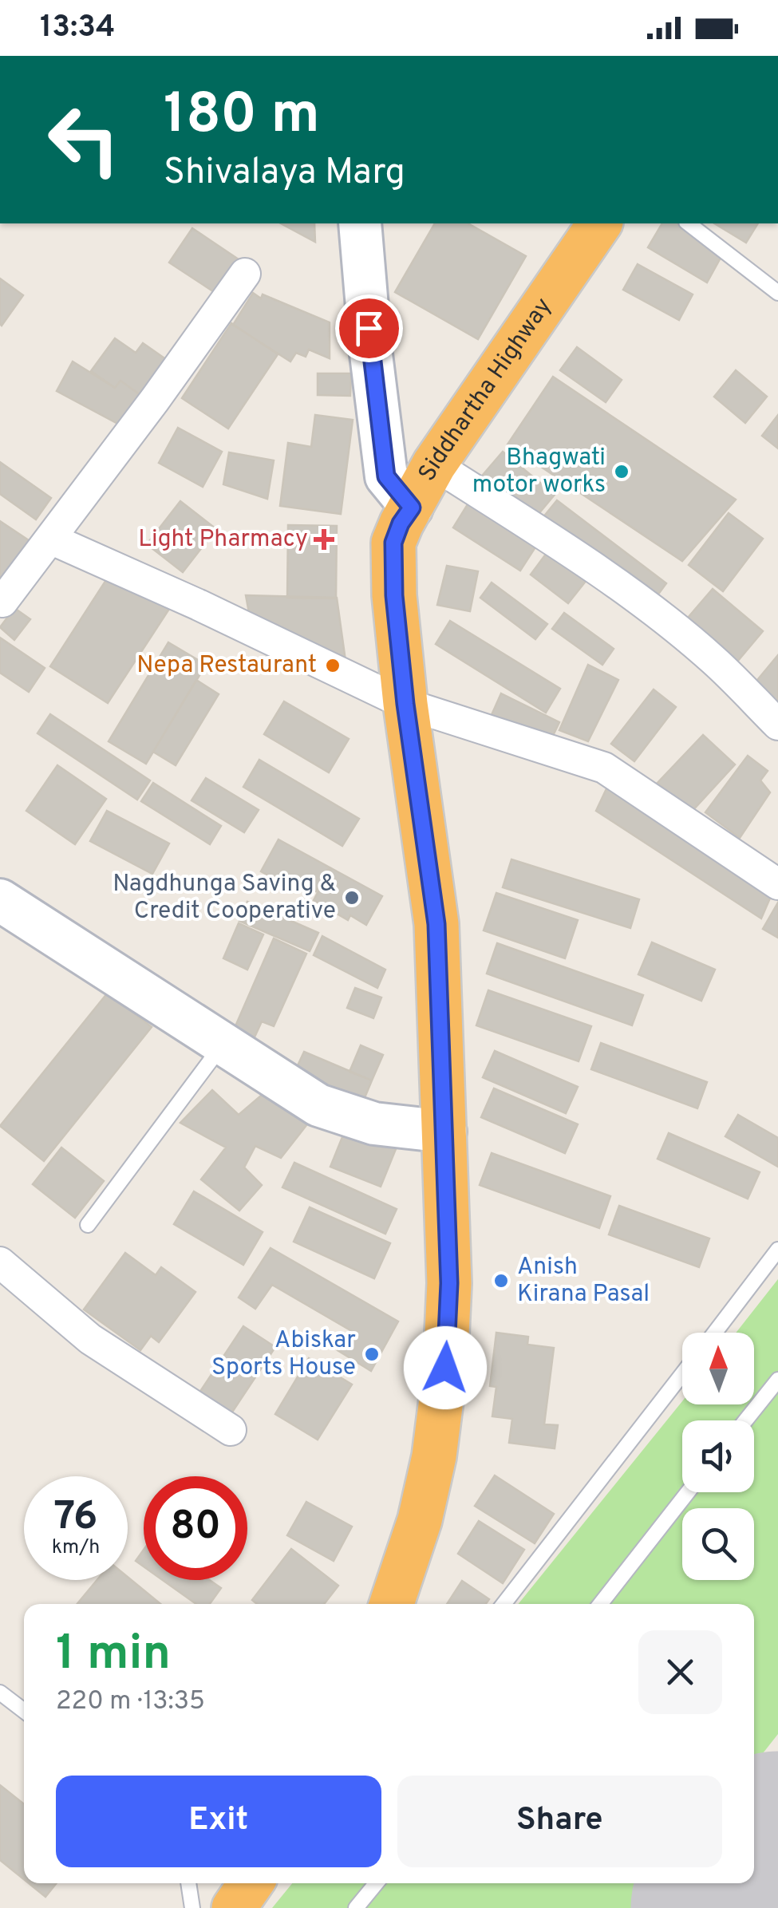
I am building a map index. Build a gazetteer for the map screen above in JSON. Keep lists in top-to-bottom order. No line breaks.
{"streets":{"highway":["Siddhartha Highway"]},"places":{"other":["Bhagwati motor works","Nepa Restaurant","Nagdhunga Saving & Credit Cooperative","Anish Kirana Pasal","Abiskar Sports House"],"health":["Light Pharmacy"]},"north":"top","page":{"status":"13:34","turn":["180 m","Shivalaya Marg"],"speed":"76 km/h","limit":"80","heading":["1 min","220 m · 13:35"],"buttons":["Exit","Share"]}}
